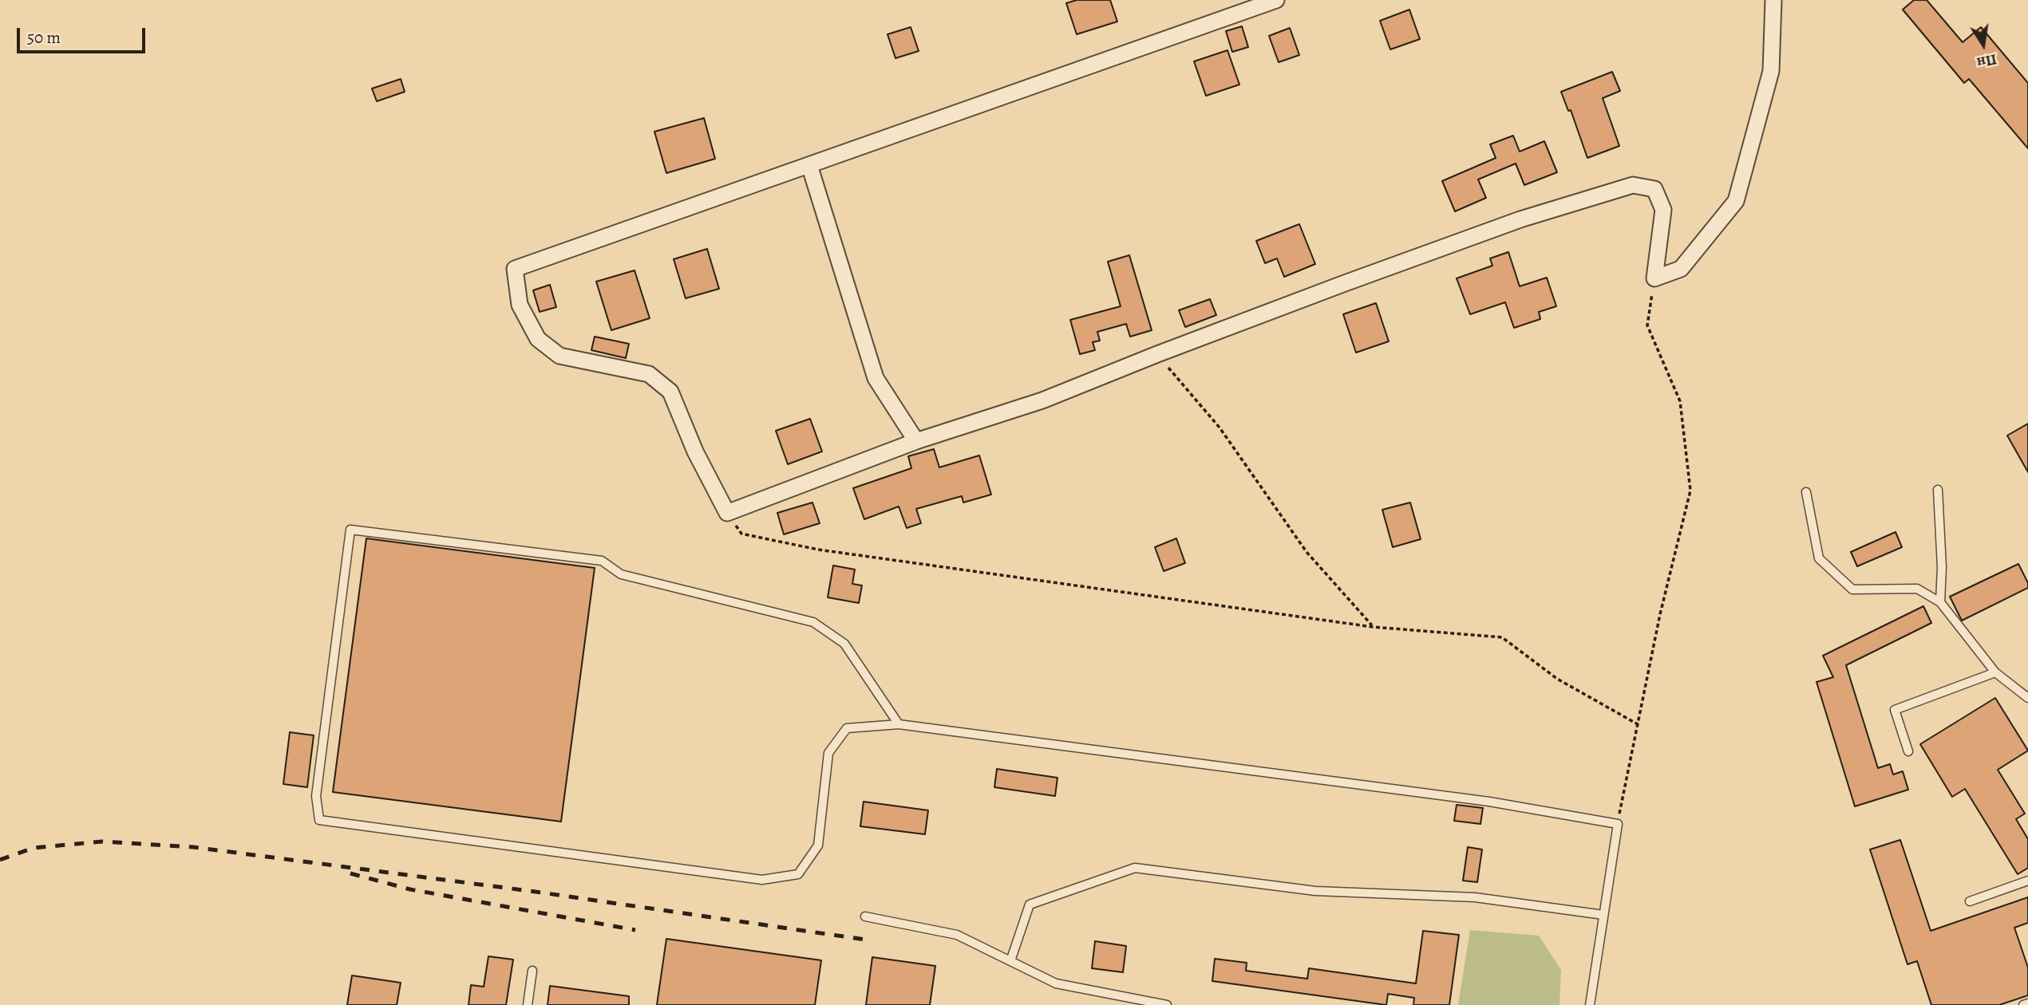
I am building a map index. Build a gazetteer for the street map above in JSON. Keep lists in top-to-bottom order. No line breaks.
{"scale_bar":"50 m","north":"bottom"}
